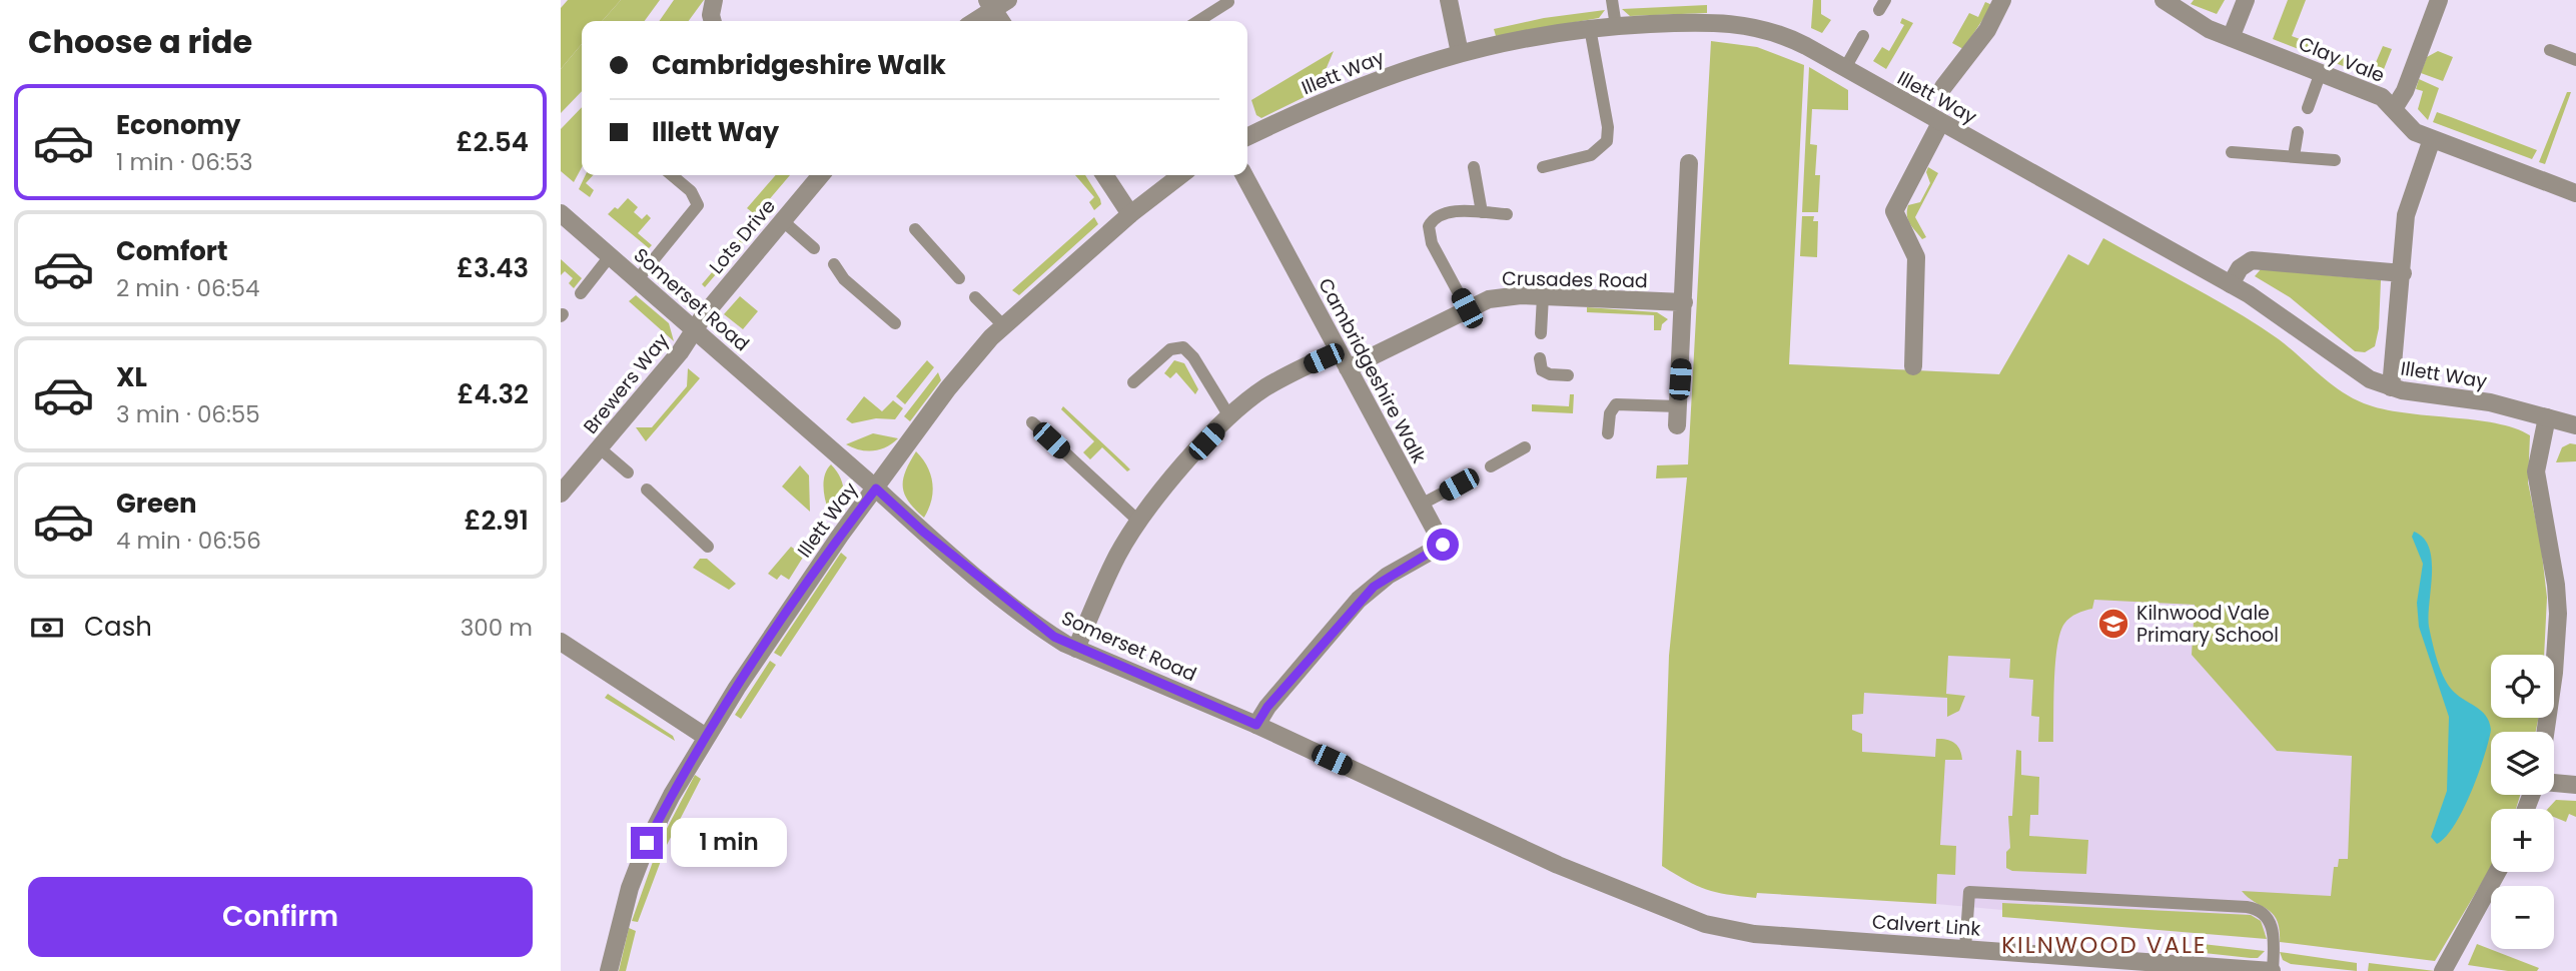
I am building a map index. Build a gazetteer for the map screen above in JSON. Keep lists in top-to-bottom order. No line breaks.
{"streets":{"street":["Clay Vale","Illett Way","Lots Drive","Crusades Road","Somerset Road","Cambridgeshire Walk","Brewers Way","Calvert Link"]},"crossings":[["Illett Way","Somerset Road"],["Lots Drive","Somerset Road"],["Lots Drive","Brewers Way"],["Crusades Road","Cambridgeshire Walk"],["Somerset Road","Cambridgeshire Walk"],["Somerset Road","Brewers Way"],["Somerset Road","Calvert Link"]],"districts":["KILNWOOD VALE"],"places":{"school or university":["Kilnwood Vale Primary School"]},"page":{"heading":"Choose a ride","banner":["Cambridgeshire Walk","Illett Way"],"list":[{"name":"Economy","note":"1 min · 06:53","value":"£2.54"},{"name":"Comfort","note":"2 min · 06:54","value":"£3.43"},{"name":"XL","note":"3 min · 06:55","value":"£4.32"},{"name":"Green","note":"4 min · 06:56","value":"£2.91"}],"pay":["Cash","300 m"],"map_buttons":["+","−"],"bubble":"1 min","buttons":"Confirm"}}
